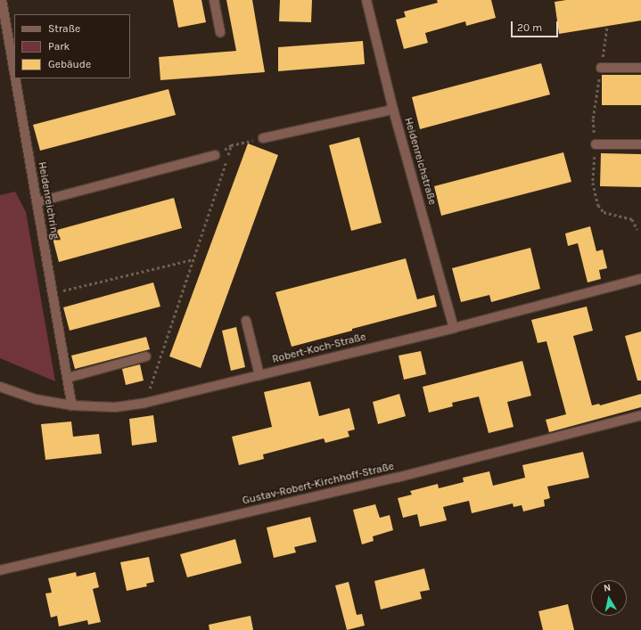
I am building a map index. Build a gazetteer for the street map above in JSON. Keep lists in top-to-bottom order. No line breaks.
{"streets":{"street":["Heidenreichstraße","Heidenreichring","Robert-Koch-Straße","Gustav-Robert-Kirchhoff-Straße"]},"crossings":[["Heidenreichstraße","Robert-Koch-Straße"],["Heidenreichring","Robert-Koch-Straße"]],"legend":["Straße","Park","Gebäude"],"scale_bar":"20 m","north":"top"}
